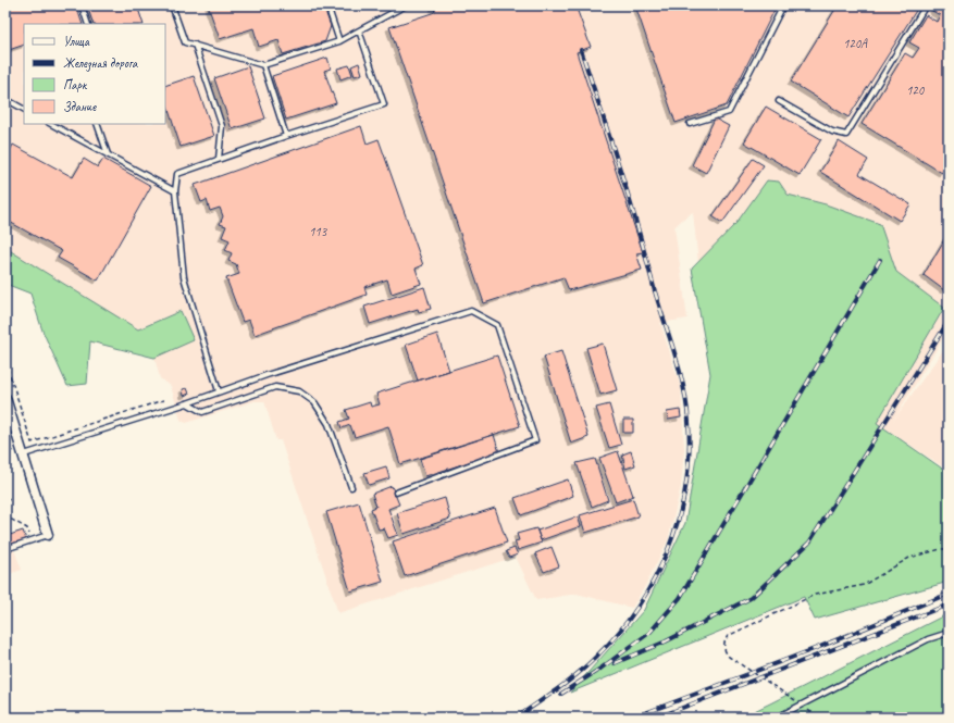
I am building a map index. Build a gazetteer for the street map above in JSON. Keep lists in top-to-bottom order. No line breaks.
{"house_numbers":["120А","120","113"],"legend":["Улица","Железная дорога","Парк","Здание"]}
